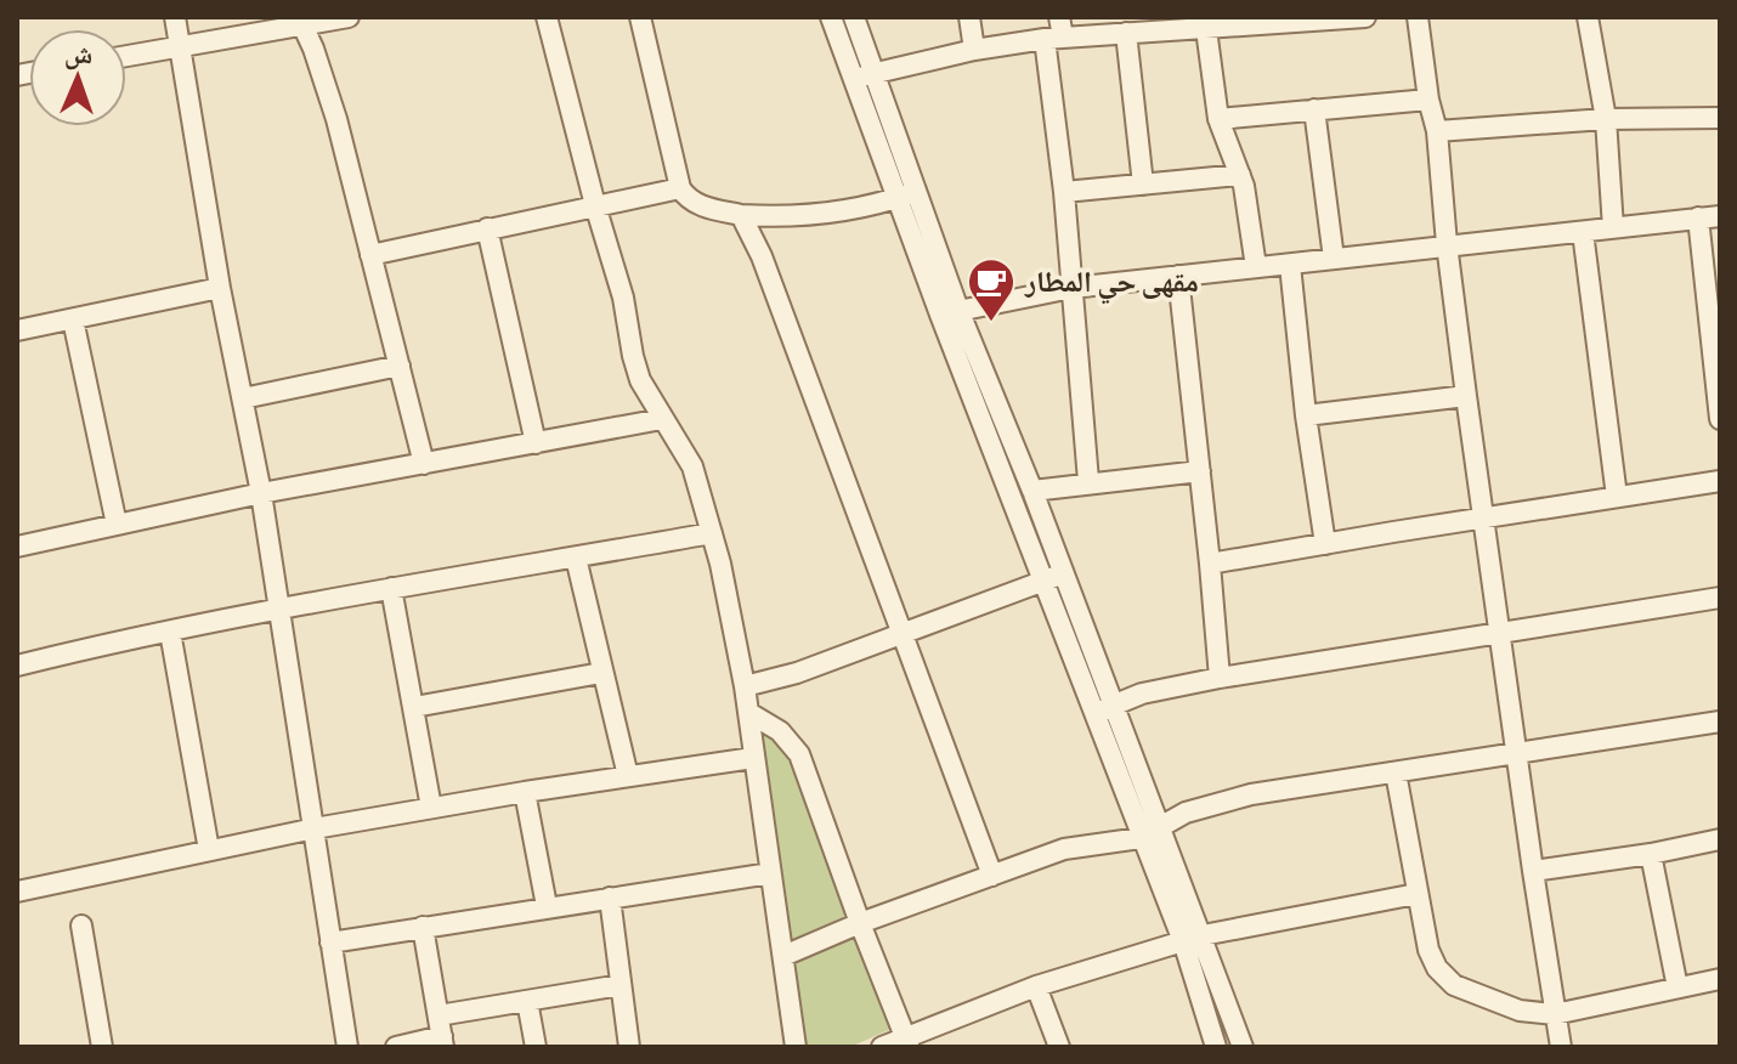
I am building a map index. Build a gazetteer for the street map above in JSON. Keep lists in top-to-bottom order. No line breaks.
{"places":{"cafe":["مقهى حي المطار"]},"north":"top"}
